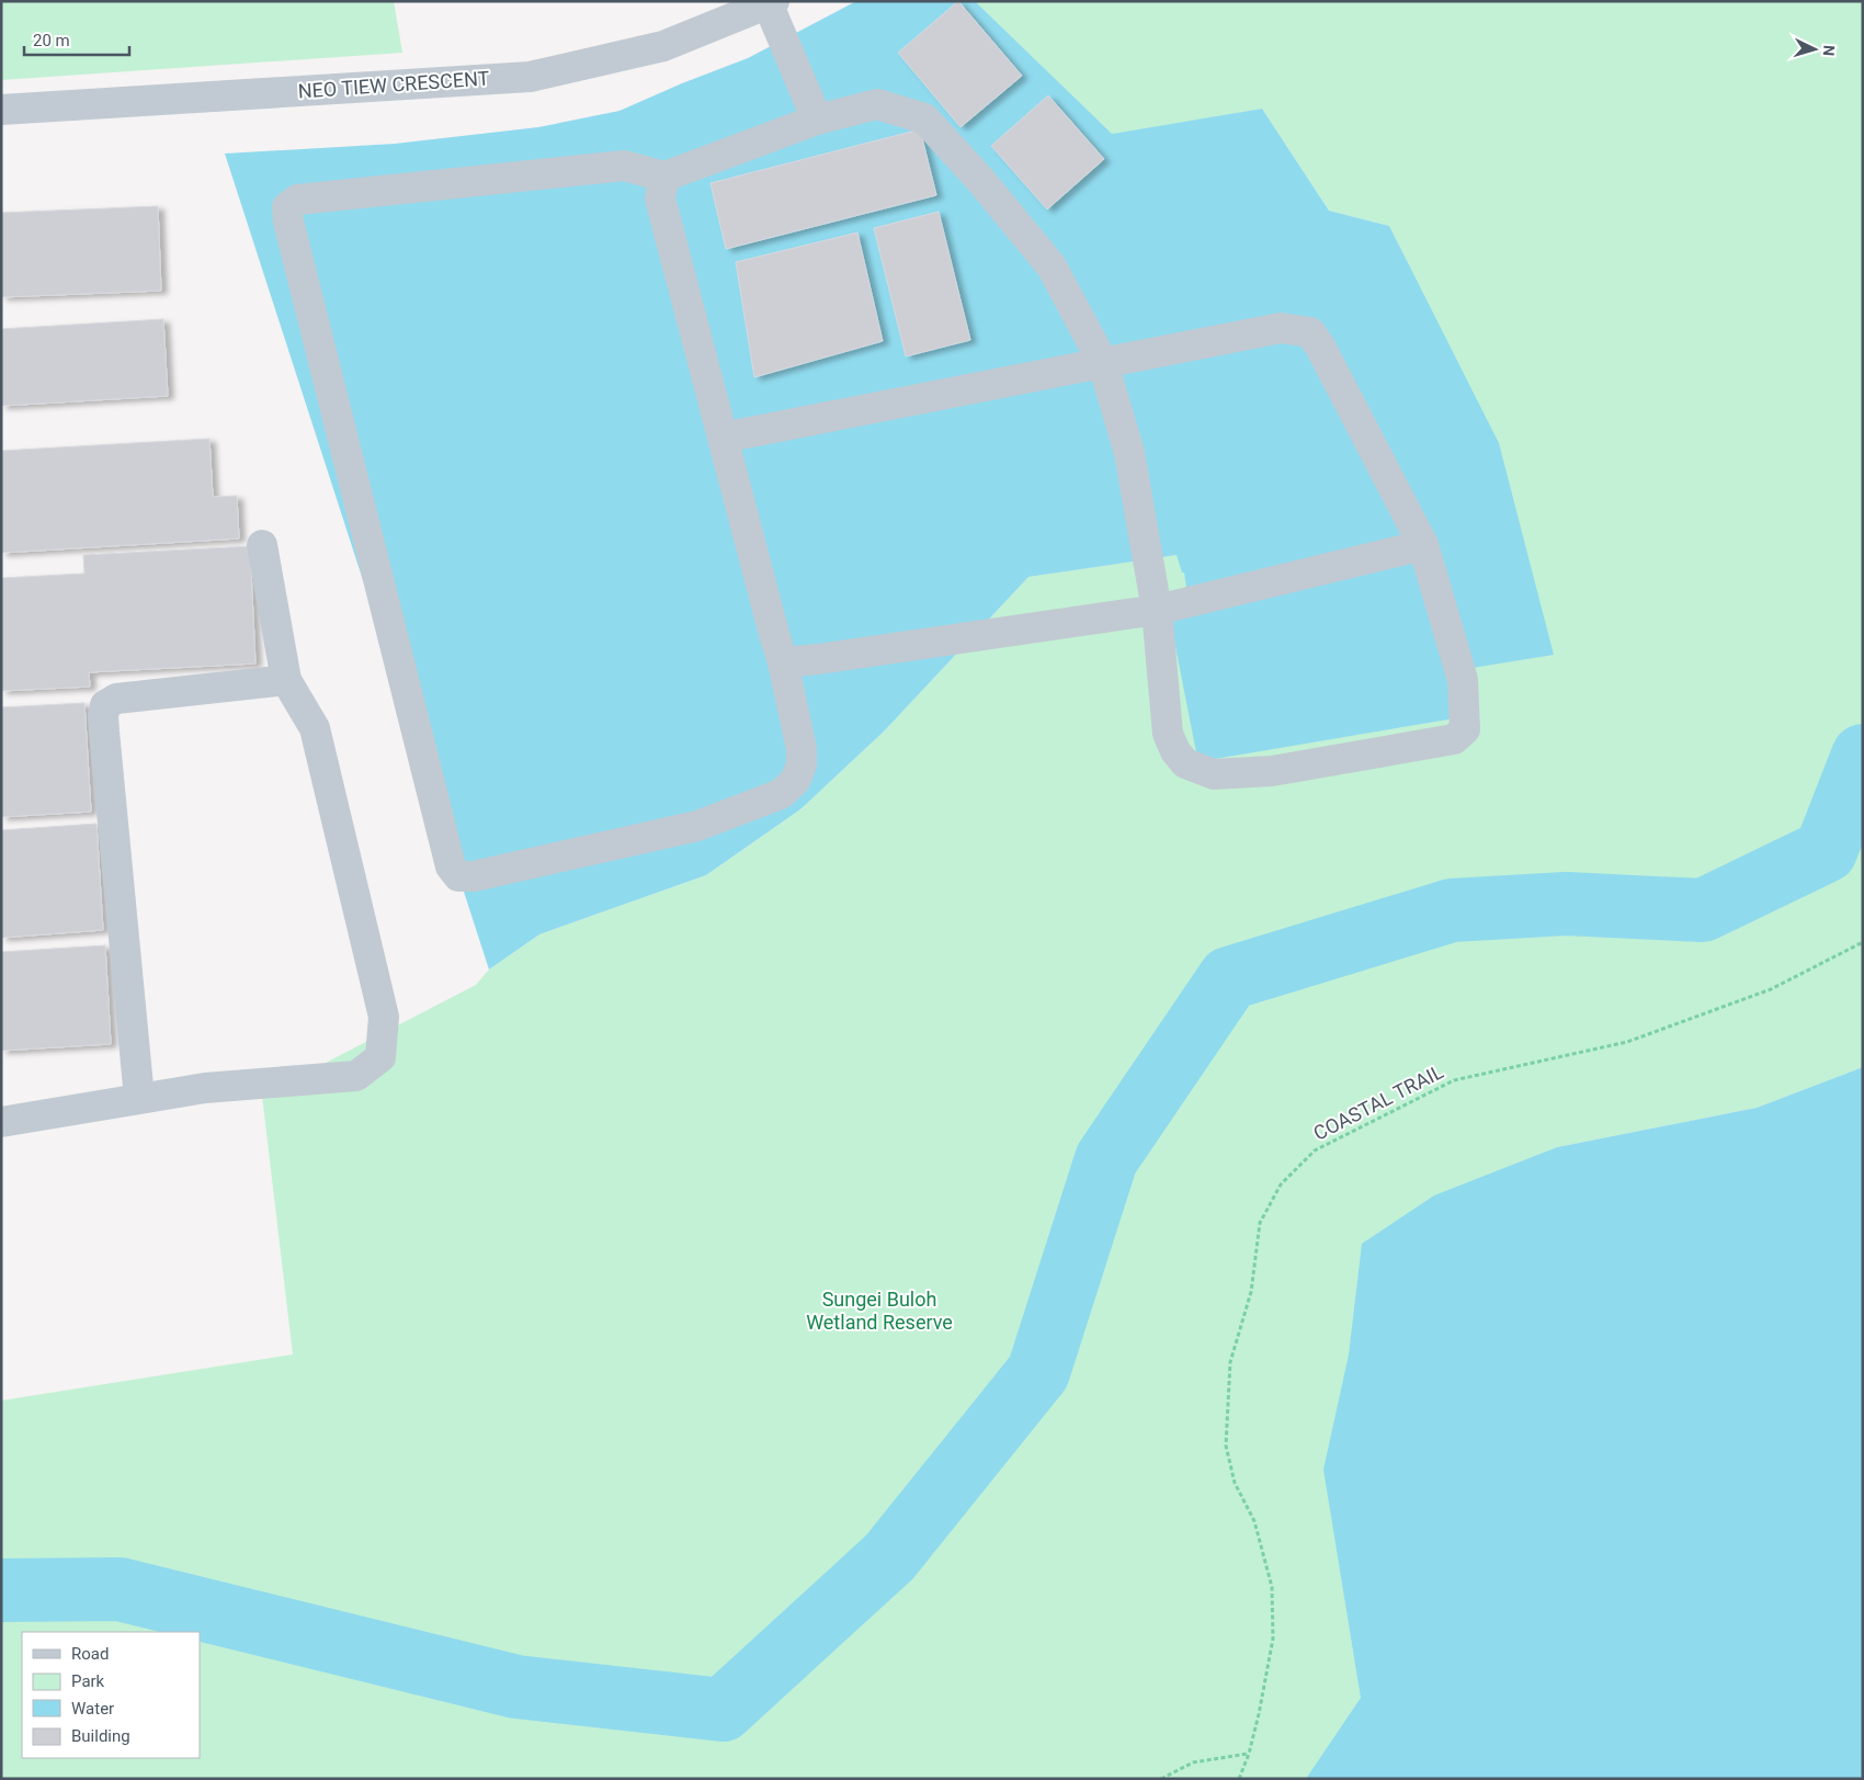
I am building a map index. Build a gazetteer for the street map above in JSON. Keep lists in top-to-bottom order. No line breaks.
{"streets":{"street":["NEO TIEW CRESCENT"],"path":["COASTAL TRAIL"]},"parks":["Sungei Buloh Wetland Reserve"],"legend":["Road","Park","Water","Building"],"scale_bar":"20 m","north":"right"}
